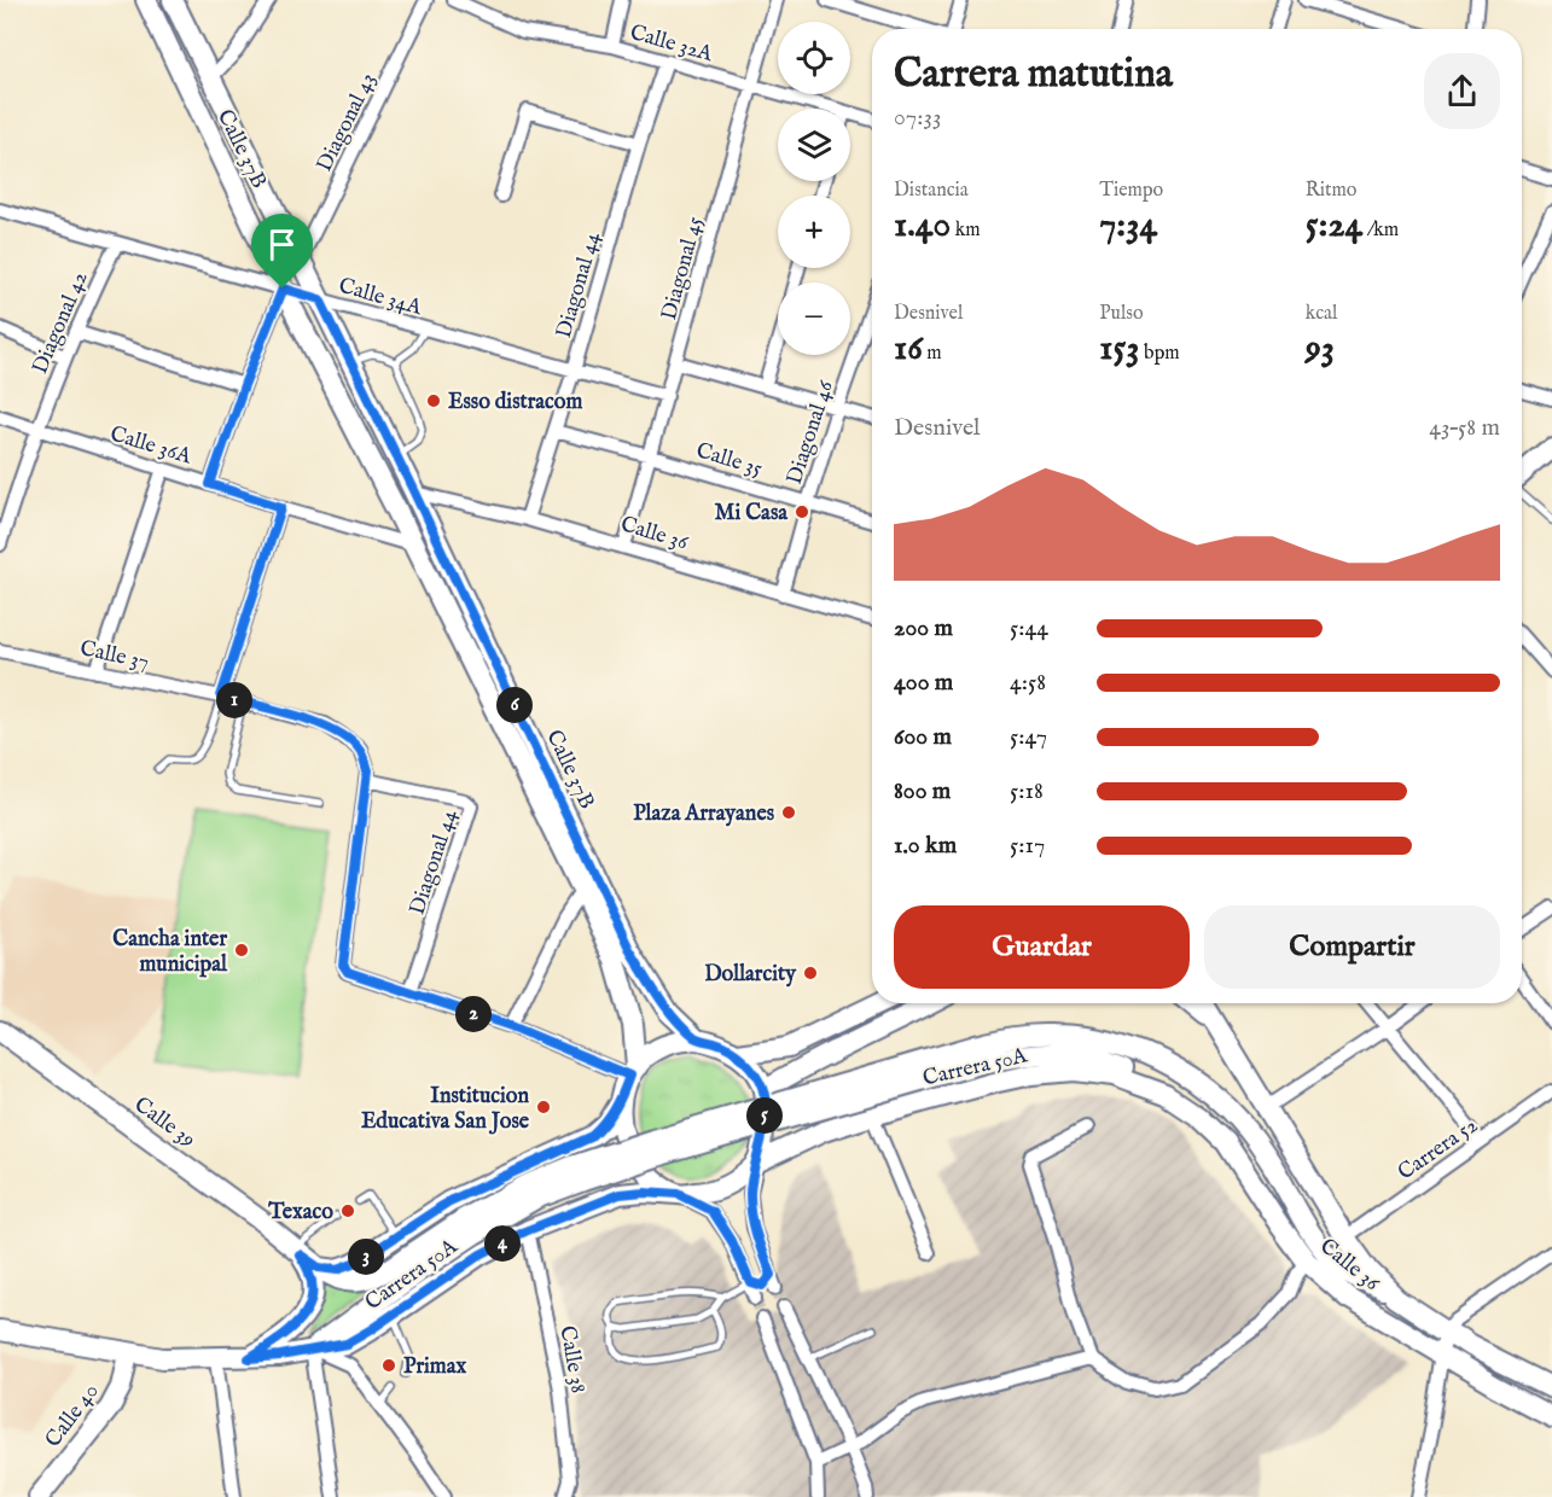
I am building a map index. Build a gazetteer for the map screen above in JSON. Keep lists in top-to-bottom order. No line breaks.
{"streets":{"main road":["Calle 37B","Calle 36","Carrera 50A","Calle 39","Calle 40"],"street":["Calle 32A","Diagonal 43","Diagonal 45","Diagonal 44","Calle 34A","Diagonal 42","Diagonal 46","Calle 36A","Calle 35","Calle 37","Carrera 52","Calle 38"]},"crossings":[["Calle 32A","Diagonal 45"],["Calle 32A","Diagonal 44"],["Diagonal 43","Calle 37B"],["Calle 37B","Calle 34A"],["Calle 37B","Calle 36A"],["Calle 37B","Calle 36"],["Calle 37B","Carrera 50A"],["Diagonal 45","Calle 34A"],["Diagonal 45","Calle 35"],["Diagonal 45","Calle 36"],["Diagonal 44","Calle 34A"],["Diagonal 44","Calle 35"],["Diagonal 44","Calle 36"],["Calle 34A","Diagonal 42"],["Diagonal 42","Calle 36A"],["Diagonal 46","Calle 35"],["Diagonal 46","Calle 36"],["Calle 36","Carrera 50A"],["Calle 36","Carrera 52"],["Carrera 50A","Calle 39"],["Carrera 50A","Calle 38"],["Carrera 50A","Calle 40"]],"places":["Esso distracom","Mi Casa","Plaza Arrayanes","Cancha inter municipal","Dollarcity","Institucion Educativa San Jose","Texaco","Primax"],"page":{"map_buttons":["+","−"],"heading":["Carrera matutina","07:33"],"stats":[["Distancia","1.40 km"],["Tiempo","7:34"],["Ritmo","5:24 /km"],["Desnivel","16 m"],["Pulso","153 bpm"],["kcal","93"]],"chart":["Desnivel","43–58 m"],"list":[{"name":"200 m","note":"5:44"},{"name":"400 m","note":"4:58"},{"name":"600 m","note":"5:47"},{"name":"800 m","note":"5:18"},{"name":"1.0 km","note":"5:17"}],"pins":["1","6","2","5","4","3"],"buttons":["Guardar","Compartir"]}}
